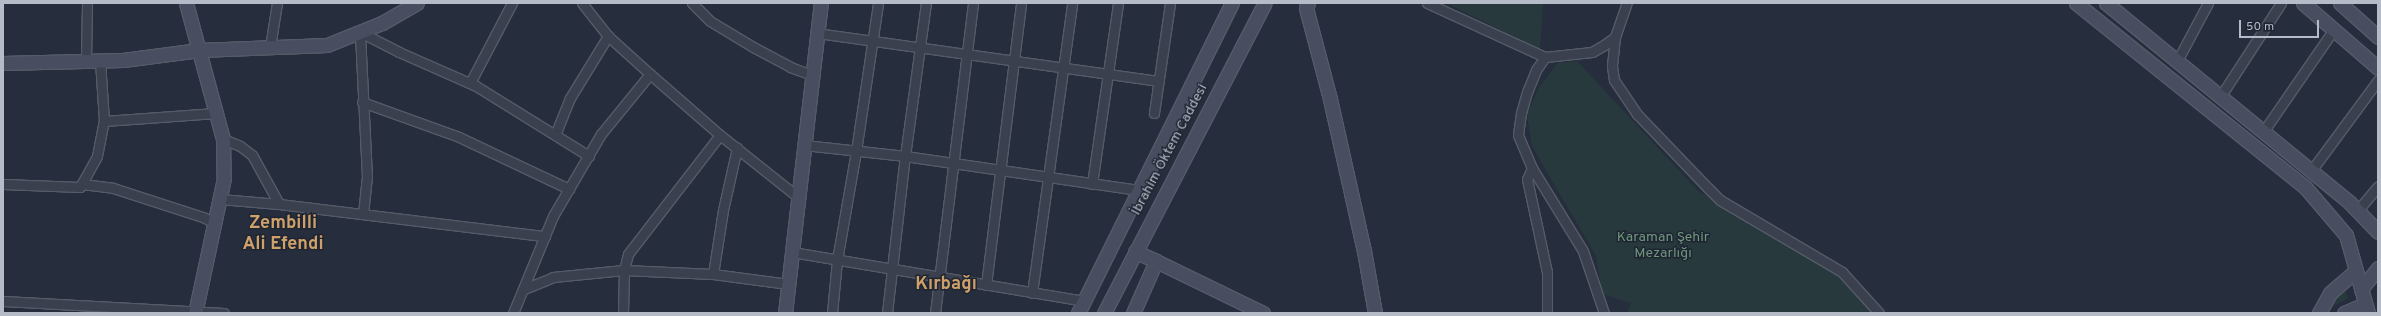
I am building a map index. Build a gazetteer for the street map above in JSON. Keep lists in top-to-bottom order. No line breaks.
{"streets":{"main road":["İbrahim Öktem Caddesi"]},"districts":["Zembilli Ali Efendi","Kırbağı"],"parks":["Karaman Şehir Mezarlığı"],"scale_bar":"50 m"}
